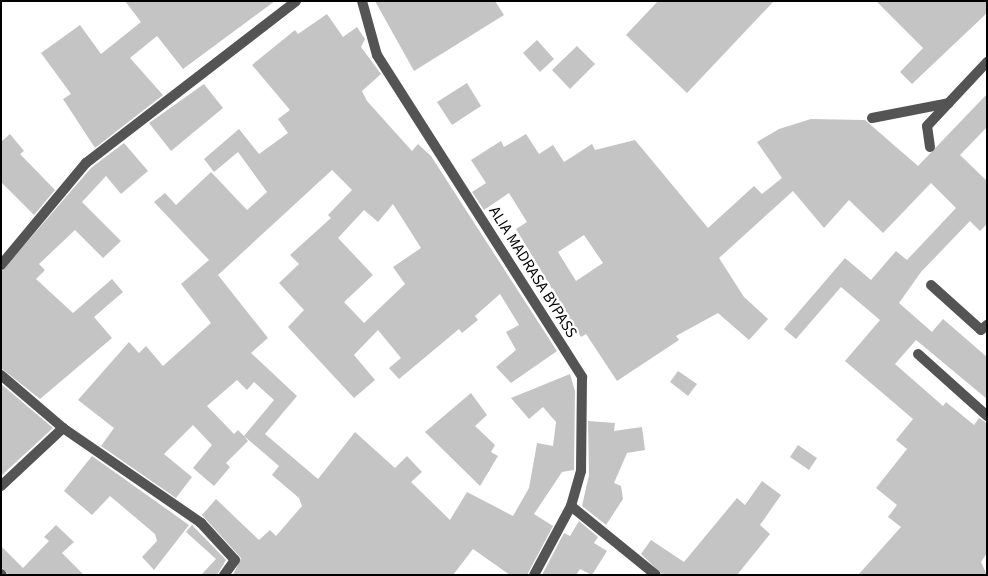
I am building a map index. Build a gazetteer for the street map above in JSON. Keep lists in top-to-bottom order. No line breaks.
{"streets":{"street":["ALIA MADRASA BYPASS"]}}
